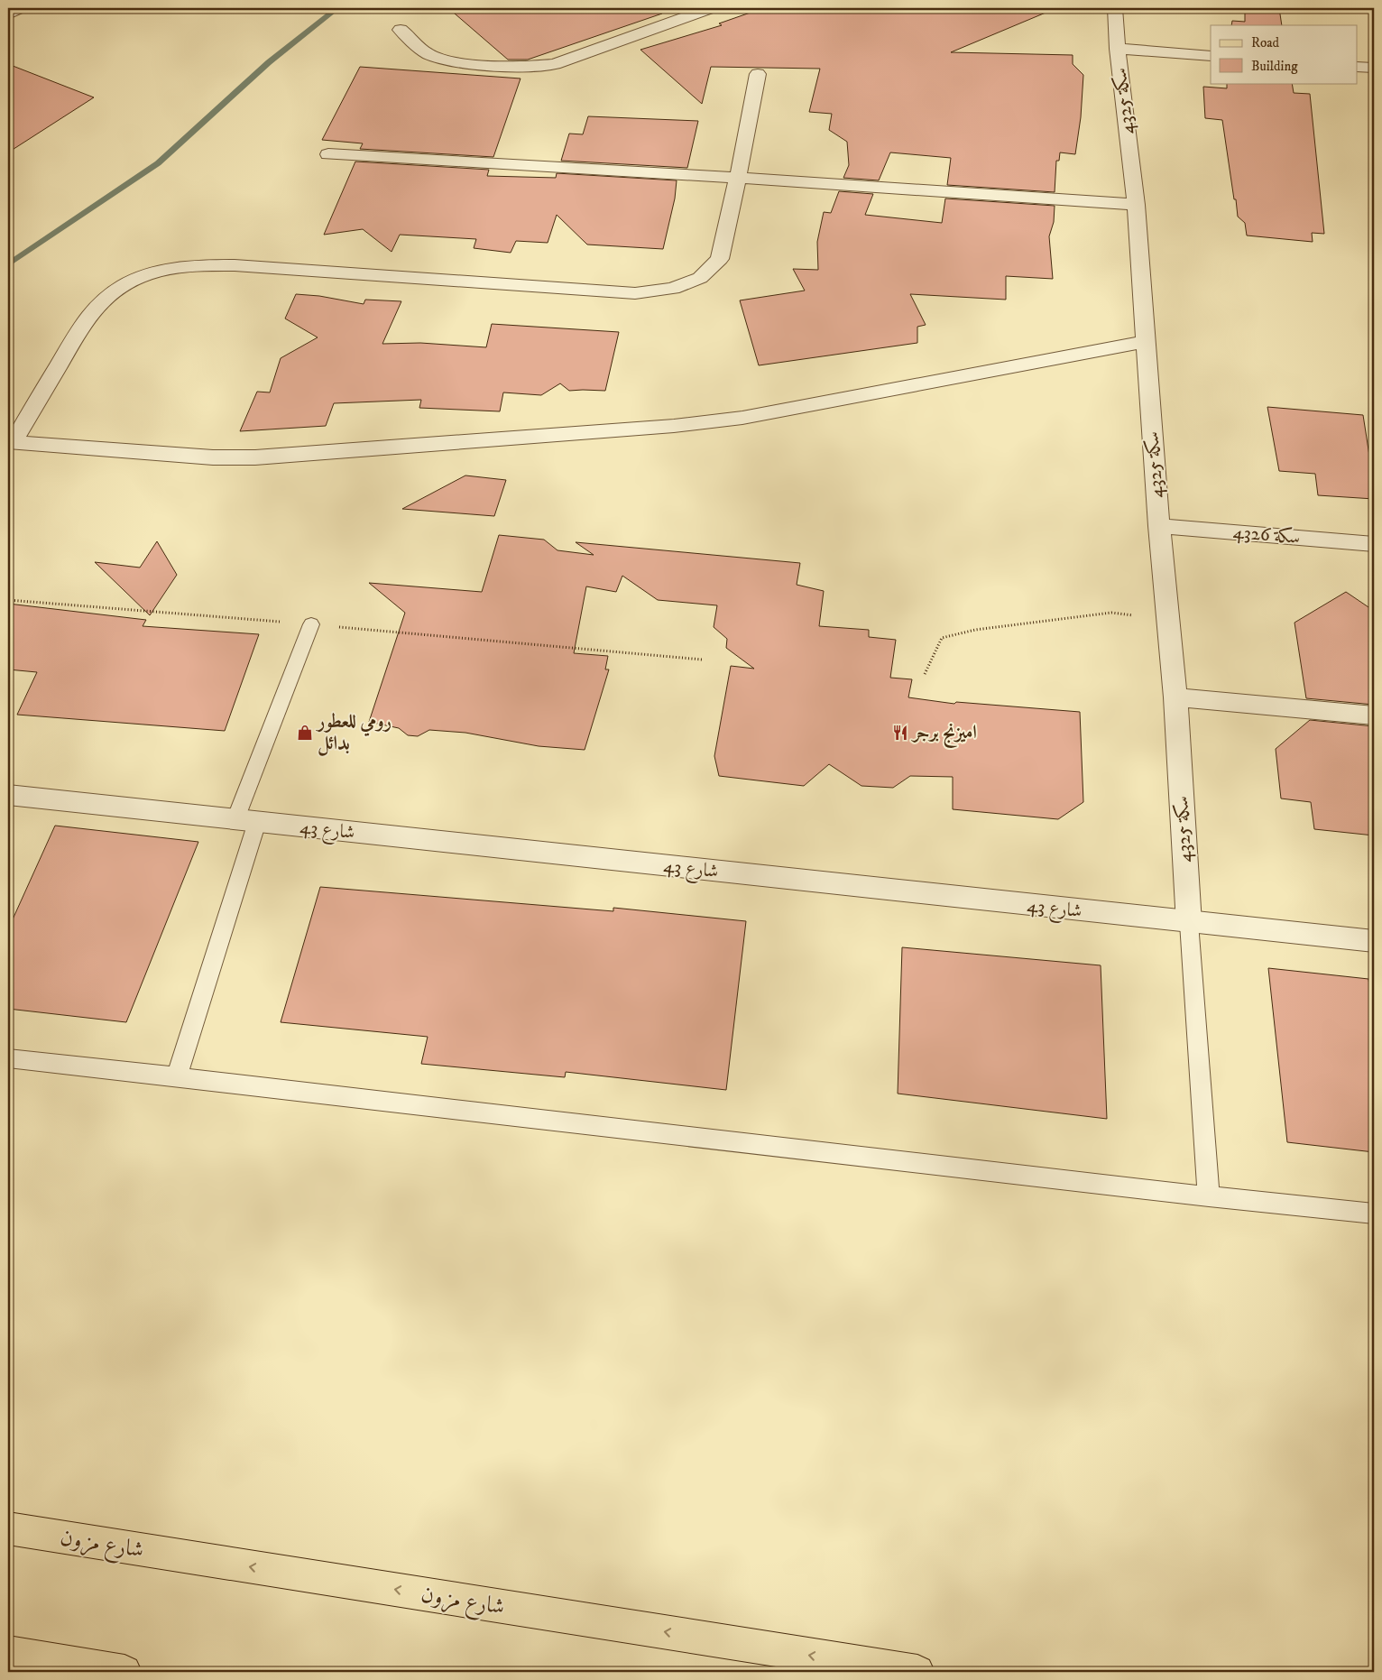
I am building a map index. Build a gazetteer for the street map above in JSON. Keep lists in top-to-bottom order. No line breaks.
{"streets":{"main road":["شارع مزون"],"street":["سكة 4325","سكة 4326","شارع 43"]},"crossings":[["سكة 4325","سكة 4326"],["سكة 4325","شارع 43"]],"one_way":["شارع مزون"],"places":{"shop":["رومي للعطور بدائل"],"restaurant":["اميزنج برجر"]},"legend":["Road","Building"]}
